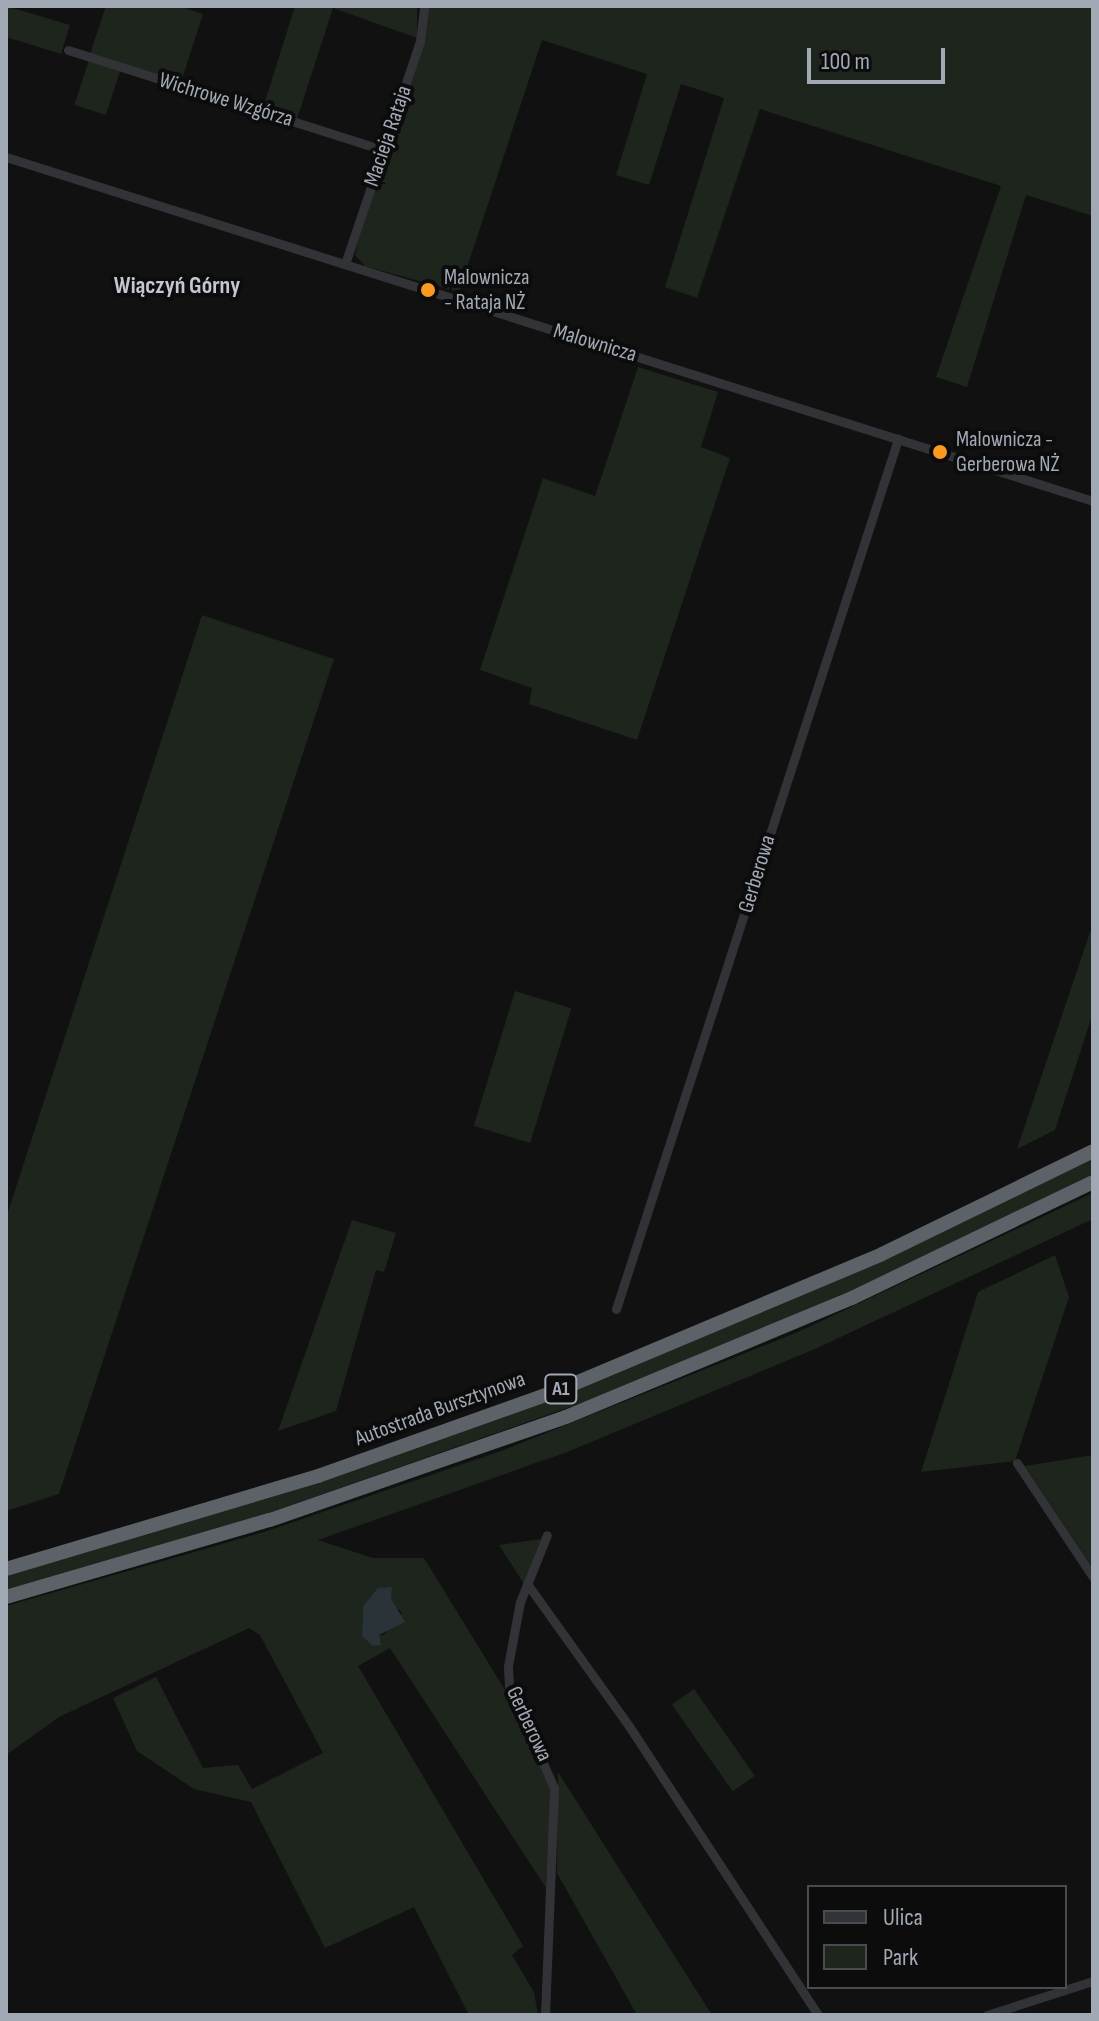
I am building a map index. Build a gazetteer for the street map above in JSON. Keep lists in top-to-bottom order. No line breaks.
{"streets":{"highway":["A1","Autostrada Bursztynowa"],"street":["Wichrowe Wzgórza","Macieja Rataja","Malownicza","Gerberowa"]},"crossings":[["Wichrowe Wzgórza","Macieja Rataja"],["Macieja Rataja","Malownicza"],["Malownicza","Gerberowa"]],"districts":["Wiączyń Górny"],"places":["Malownicza - Rataja NŻ","Malownicza - Gerberowa NŻ"],"legend":["Ulica","Park"],"scale_bar":"100 m"}
